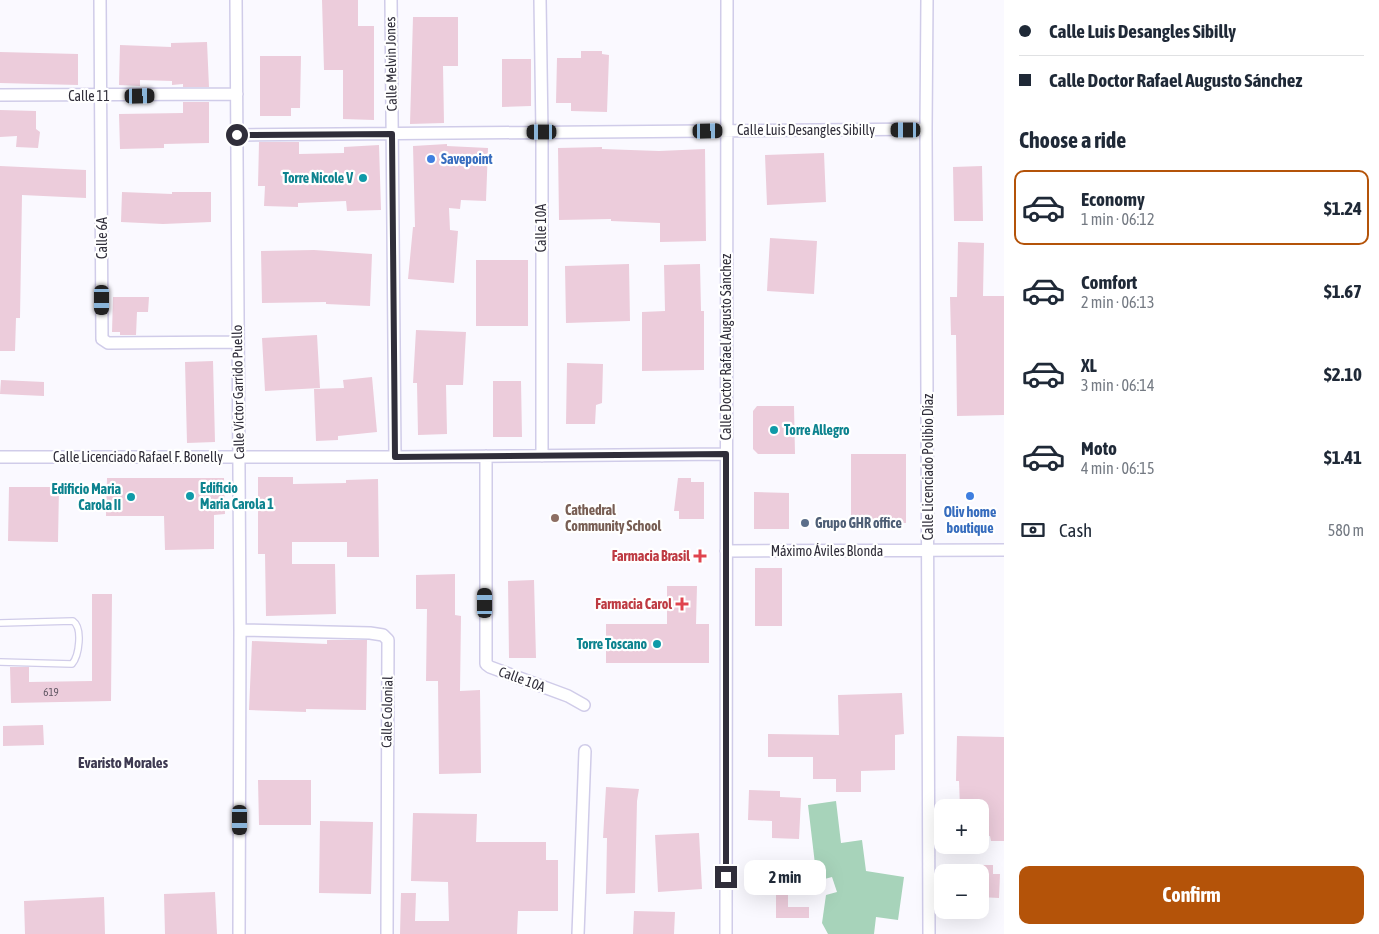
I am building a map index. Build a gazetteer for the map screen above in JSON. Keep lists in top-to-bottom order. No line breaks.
{"streets":{"street":["Calle Melvin Jones","Calle 11","Calle Luis Desangles Sibilly","Calle 10A","Calle 6A","Calle Doctor Rafael Augusto Sánchez","Calle Víctor Garrido Puello","Calle Licenciado Rafael F. Bonelly","Calle Licenciado Polibio Díaz","Máximo Áviles Blonda","Calle Colonial"]},"crossings":[["Calle Melvin Jones","Calle Luis Desangles Sibilly"],["Calle Melvin Jones","Calle Licenciado Rafael F. Bonelly"],["Calle 11","Calle 6A"],["Calle 11","Calle Víctor Garrido Puello"],["Calle Luis Desangles Sibilly","Calle 10A"],["Calle Luis Desangles Sibilly","Calle Doctor Rafael Augusto Sánchez"],["Calle Luis Desangles Sibilly","Calle Víctor Garrido Puello"],["Calle Luis Desangles Sibilly","Calle Licenciado Polibio Díaz"],["Calle 10A","Calle Licenciado Rafael F. Bonelly"],["Calle 6A","Calle Víctor Garrido Puello"],["Calle Doctor Rafael Augusto Sánchez","Calle Licenciado Rafael F. Bonelly"],["Calle Doctor Rafael Augusto Sánchez","Máximo Áviles Blonda"],["Calle Víctor Garrido Puello","Calle Licenciado Rafael F. Bonelly"],["Calle Víctor Garrido Puello","Calle Colonial"],["Calle Licenciado Polibio Díaz","Máximo Áviles Blonda"]],"districts":["Evaristo Morales"],"places":{"other":["Savepoint","Torre Nicole V","Torre Allegro","Edificio Maria Carola 1","Oliv home boutique","Edificio Maria Carola II","Cathedral Community School","Grupo GHR office","Torre Toscano"],"health":["Farmacia Brasil","Farmacia Carol"]},"house_numbers":["619"],"page":{"banner":["Calle Luis Desangles Sibilly","Calle Doctor Rafael Augusto Sánchez"],"heading":"Choose a ride","list":[{"name":"Economy","note":"1 min · 06:12","value":"$1.24"},{"name":"Comfort","note":"2 min · 06:13","value":"$1.67"},{"name":"XL","note":"3 min · 06:14","value":"$2.10"},{"name":"Moto","note":"4 min · 06:15","value":"$1.41"}],"pay":["Cash","580 m"],"map_buttons":["+","−"],"buttons":"Confirm","bubble":"2 min"}}
